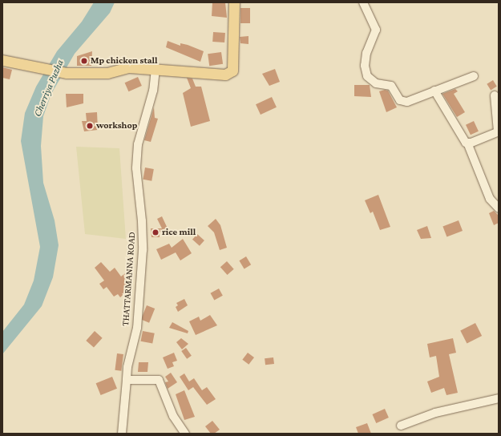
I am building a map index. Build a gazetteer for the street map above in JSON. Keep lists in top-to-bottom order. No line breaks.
{"streets":{"street":["THATTARMANNA ROAD"]},"water":["Cherriya Puzha"],"places":["Mp chicken stall","workshop","rice mill"]}
